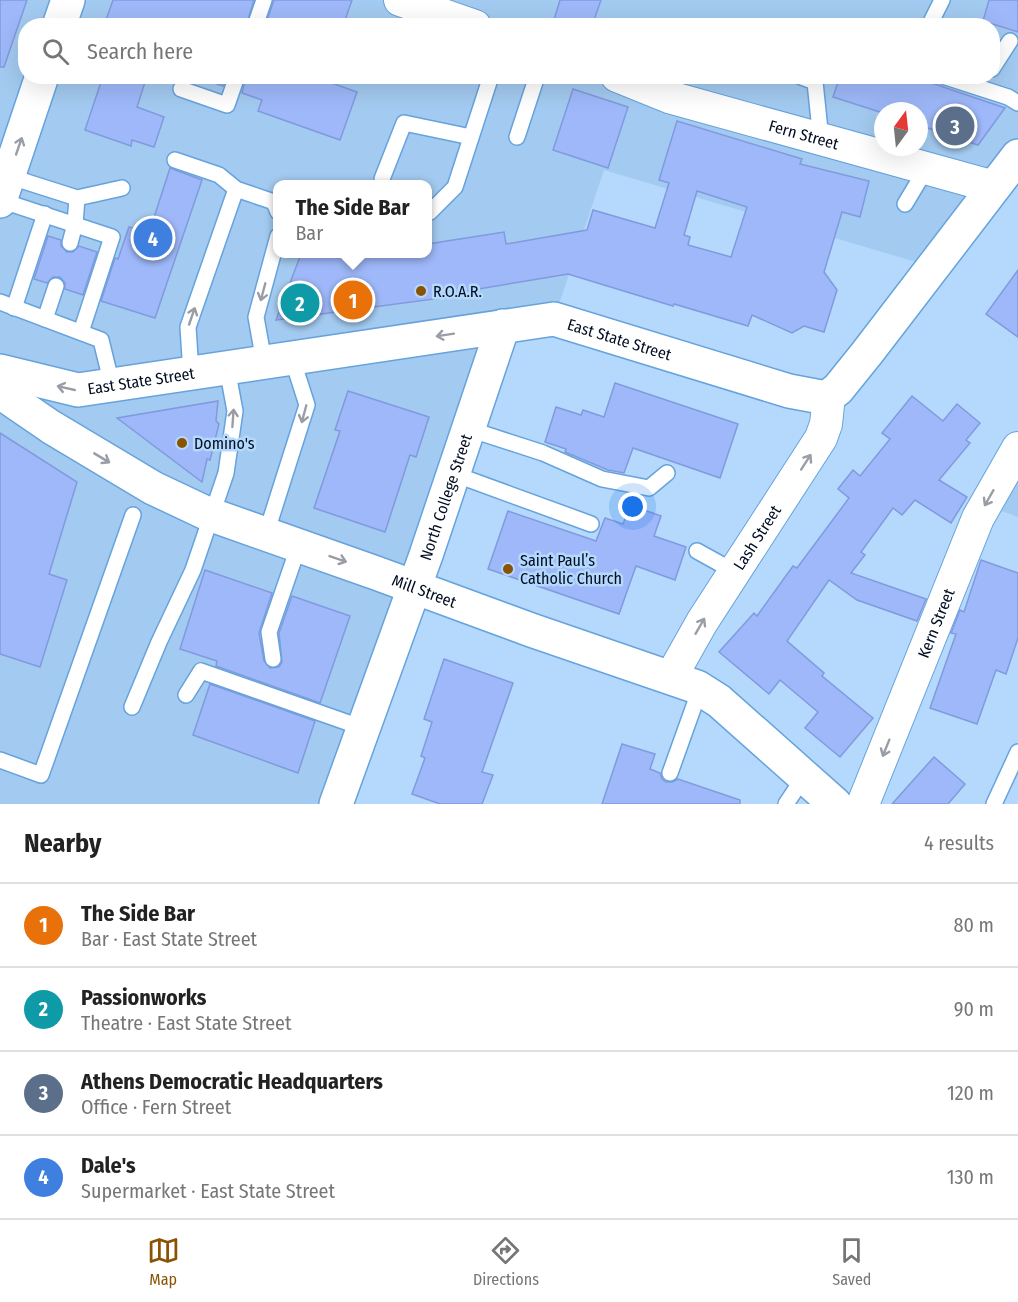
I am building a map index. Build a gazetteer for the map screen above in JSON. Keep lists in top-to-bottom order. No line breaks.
{"streets":{"street":["Fern Street","East State Street","North College Street","Lash Street","Mill Street","Kern Street"]},"crossings":[["East State Street","North College Street"],["East State Street","Lash Street"],["North College Street","Mill Street"],["Lash Street","Mill Street"]],"one_way":["East State Street","Lash Street","Mill Street","Kern Street"],"places":["R.O.A.R.","Domino's","Saint Paul’s Catholic Church"],"north":"top","page":{"search":"Search here","pins":["3","4","1","2"],"popup":["The Side Bar","Bar"],"heading":["Nearby","4 results"],"list":[{"mark":"1","name":"The Side Bar","note":"Bar · East State Street","value":"80 m"},{"mark":"2","name":"Passionworks","note":"Theatre · East State Street","value":"90 m"},{"mark":"3","name":"Athens Democratic Headquarters","note":"Office · Fern Street","value":"120 m"},{"mark":"4","name":"Dale's","note":"Supermarket · East State Street","value":"130 m"}],"nav":["Map","Directions","Saved"]}}
